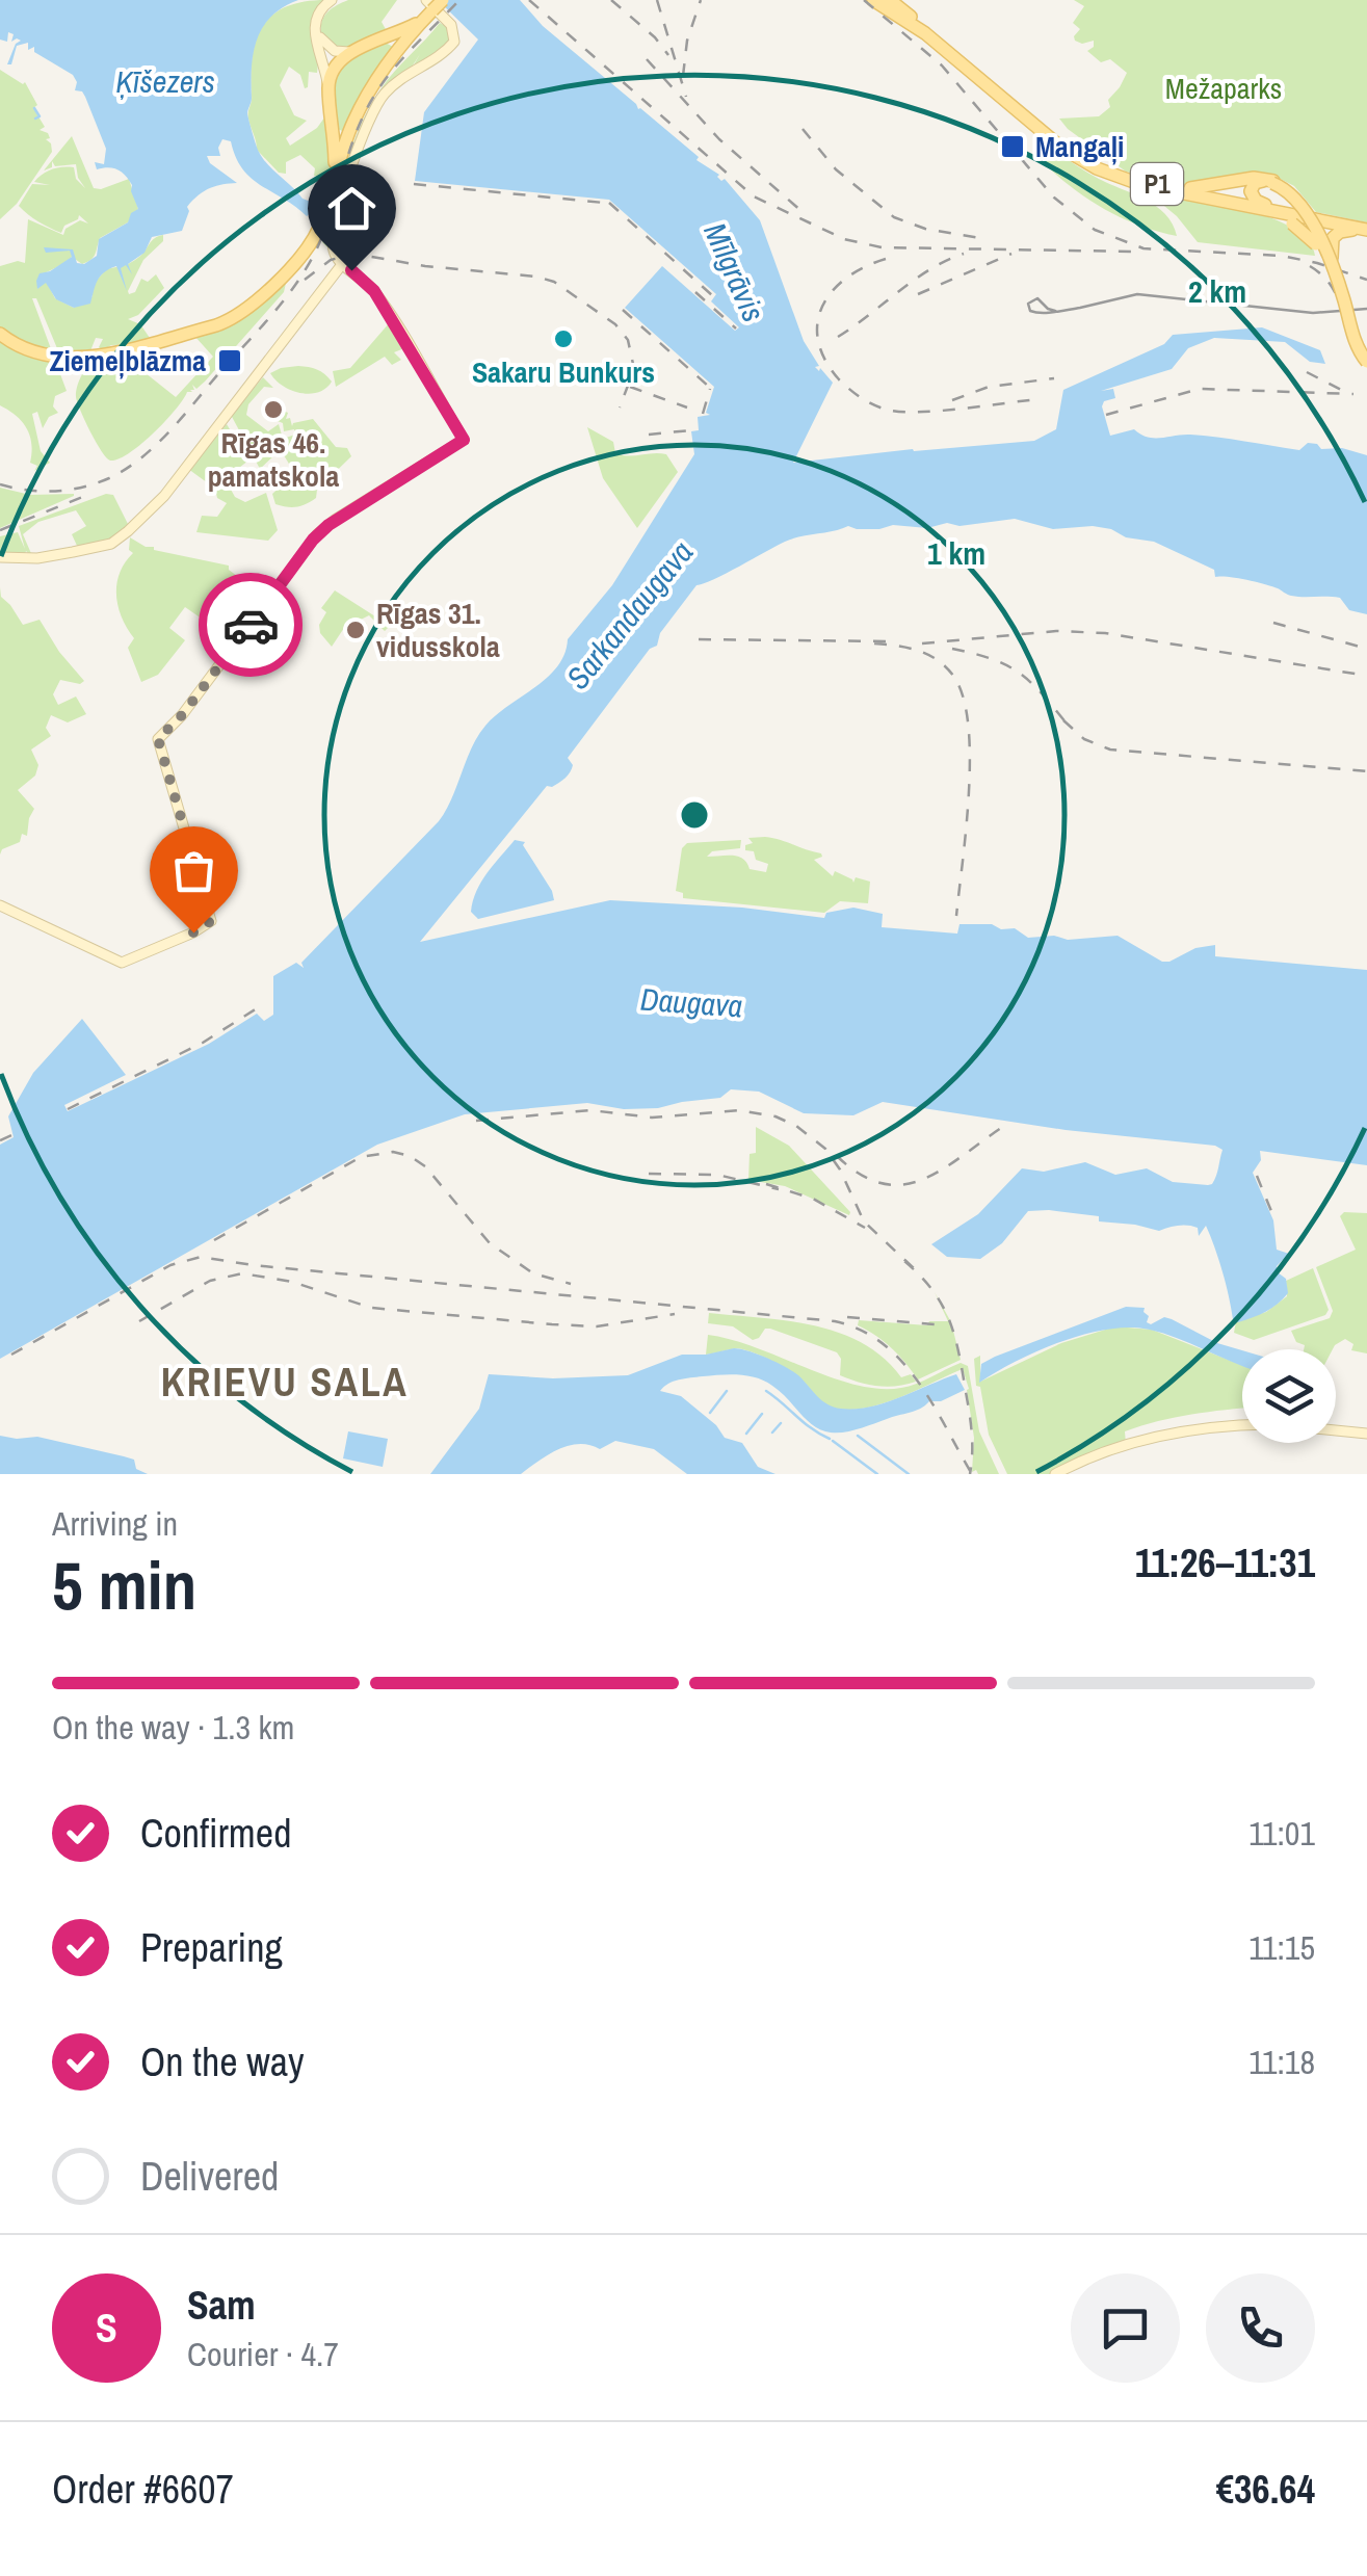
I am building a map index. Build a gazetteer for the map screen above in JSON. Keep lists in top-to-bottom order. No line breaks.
{"streets":{"main road":["P1"]},"districts":["KRIEVU SALA"],"water":["Ķīšezers","Mīlgrāvis","Sarkandaugava","Daugava"],"parks":["Mežaparks"],"places":{"transit":["Mangaļi","Ziemeļblāzma"],"other":["Sakaru Bunkurs","Rīgas 46. pamatskola","Rīgas 31. vidusskola"]},"page":{"heading":["5 min","Arriving in","11:26–11:31"],"panel":["Sam","Courier · 4.7","Order #6607","€36.64"],"bar":"On the way · 1.3 km","list":[["Confirmed","11:01"],["Preparing","11:15"],["On the way","11:18"],"Delivered"],"round":"S"},"rings":["2 km","1 km"]}
